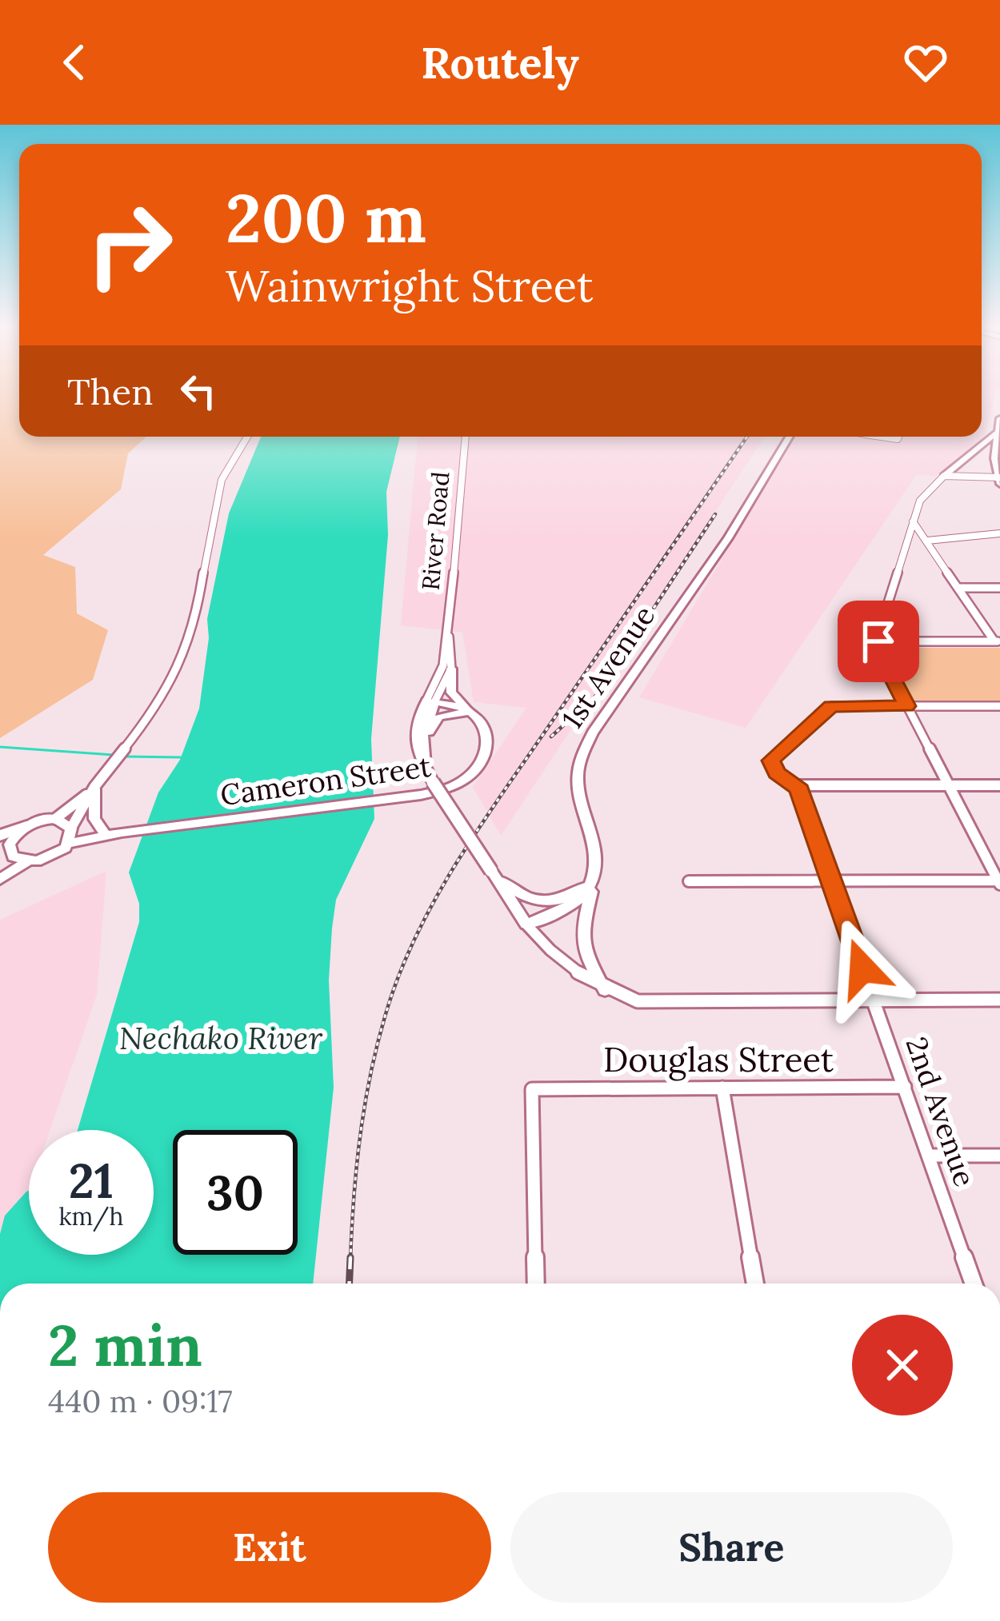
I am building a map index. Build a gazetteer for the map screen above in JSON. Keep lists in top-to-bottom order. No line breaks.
{"streets":{"main road":["River Road","1st Avenue","Cameron Street"],"street":["Douglas Street","2nd Avenue"]},"crossings":[["River Road","Cameron Street"],["Douglas Street","2nd Avenue"]],"water":["Nechako River"],"page":{"header":"Routely","turn":["200 m","Wainwright Street"],"then":"Then","speed":"21 km/h","limit":"30","heading":["2 min","440 m · 09:17"],"buttons":["Exit","Share"]}}
